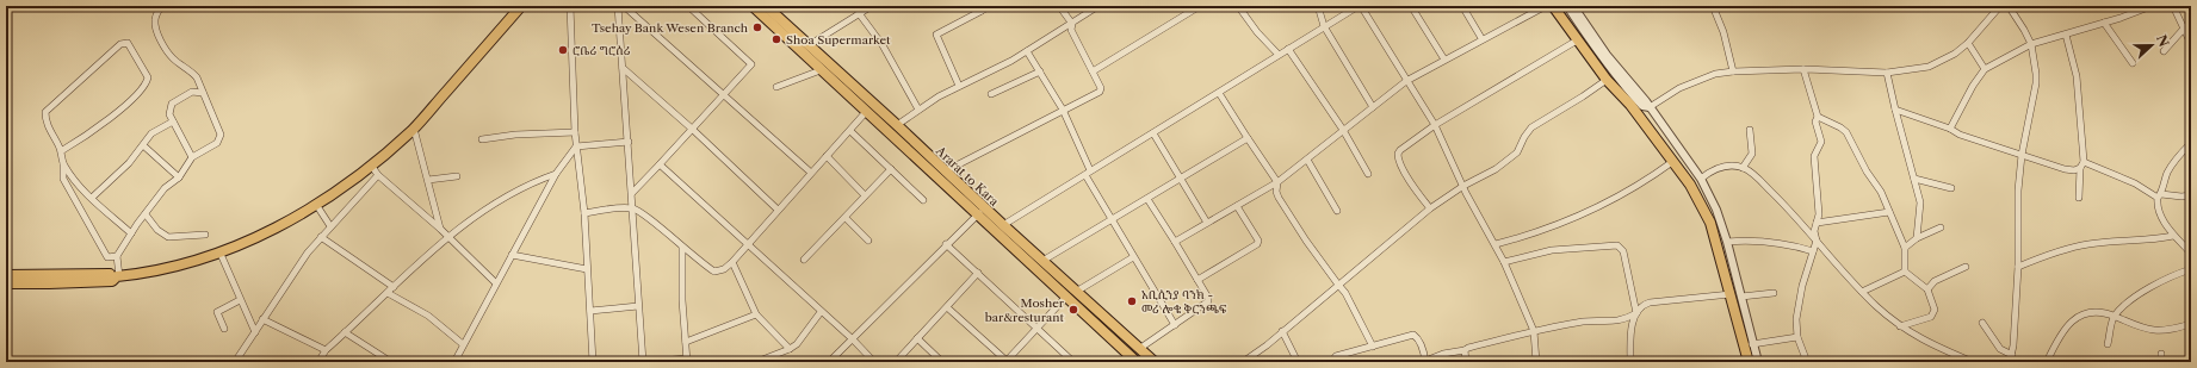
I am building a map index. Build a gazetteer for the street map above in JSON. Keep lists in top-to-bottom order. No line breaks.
{"streets":{"main road":["Ararat to Kara"]},"places":["Tsehay Bank Wesen Branch","Shoa Supermarket","ሮቤሪ ግሮሰሪ","አቢሲንያ ባንክ - መሪ ሎቄ ቅርንጫፍ","Mosher bar&resturant"],"north":"right"}
